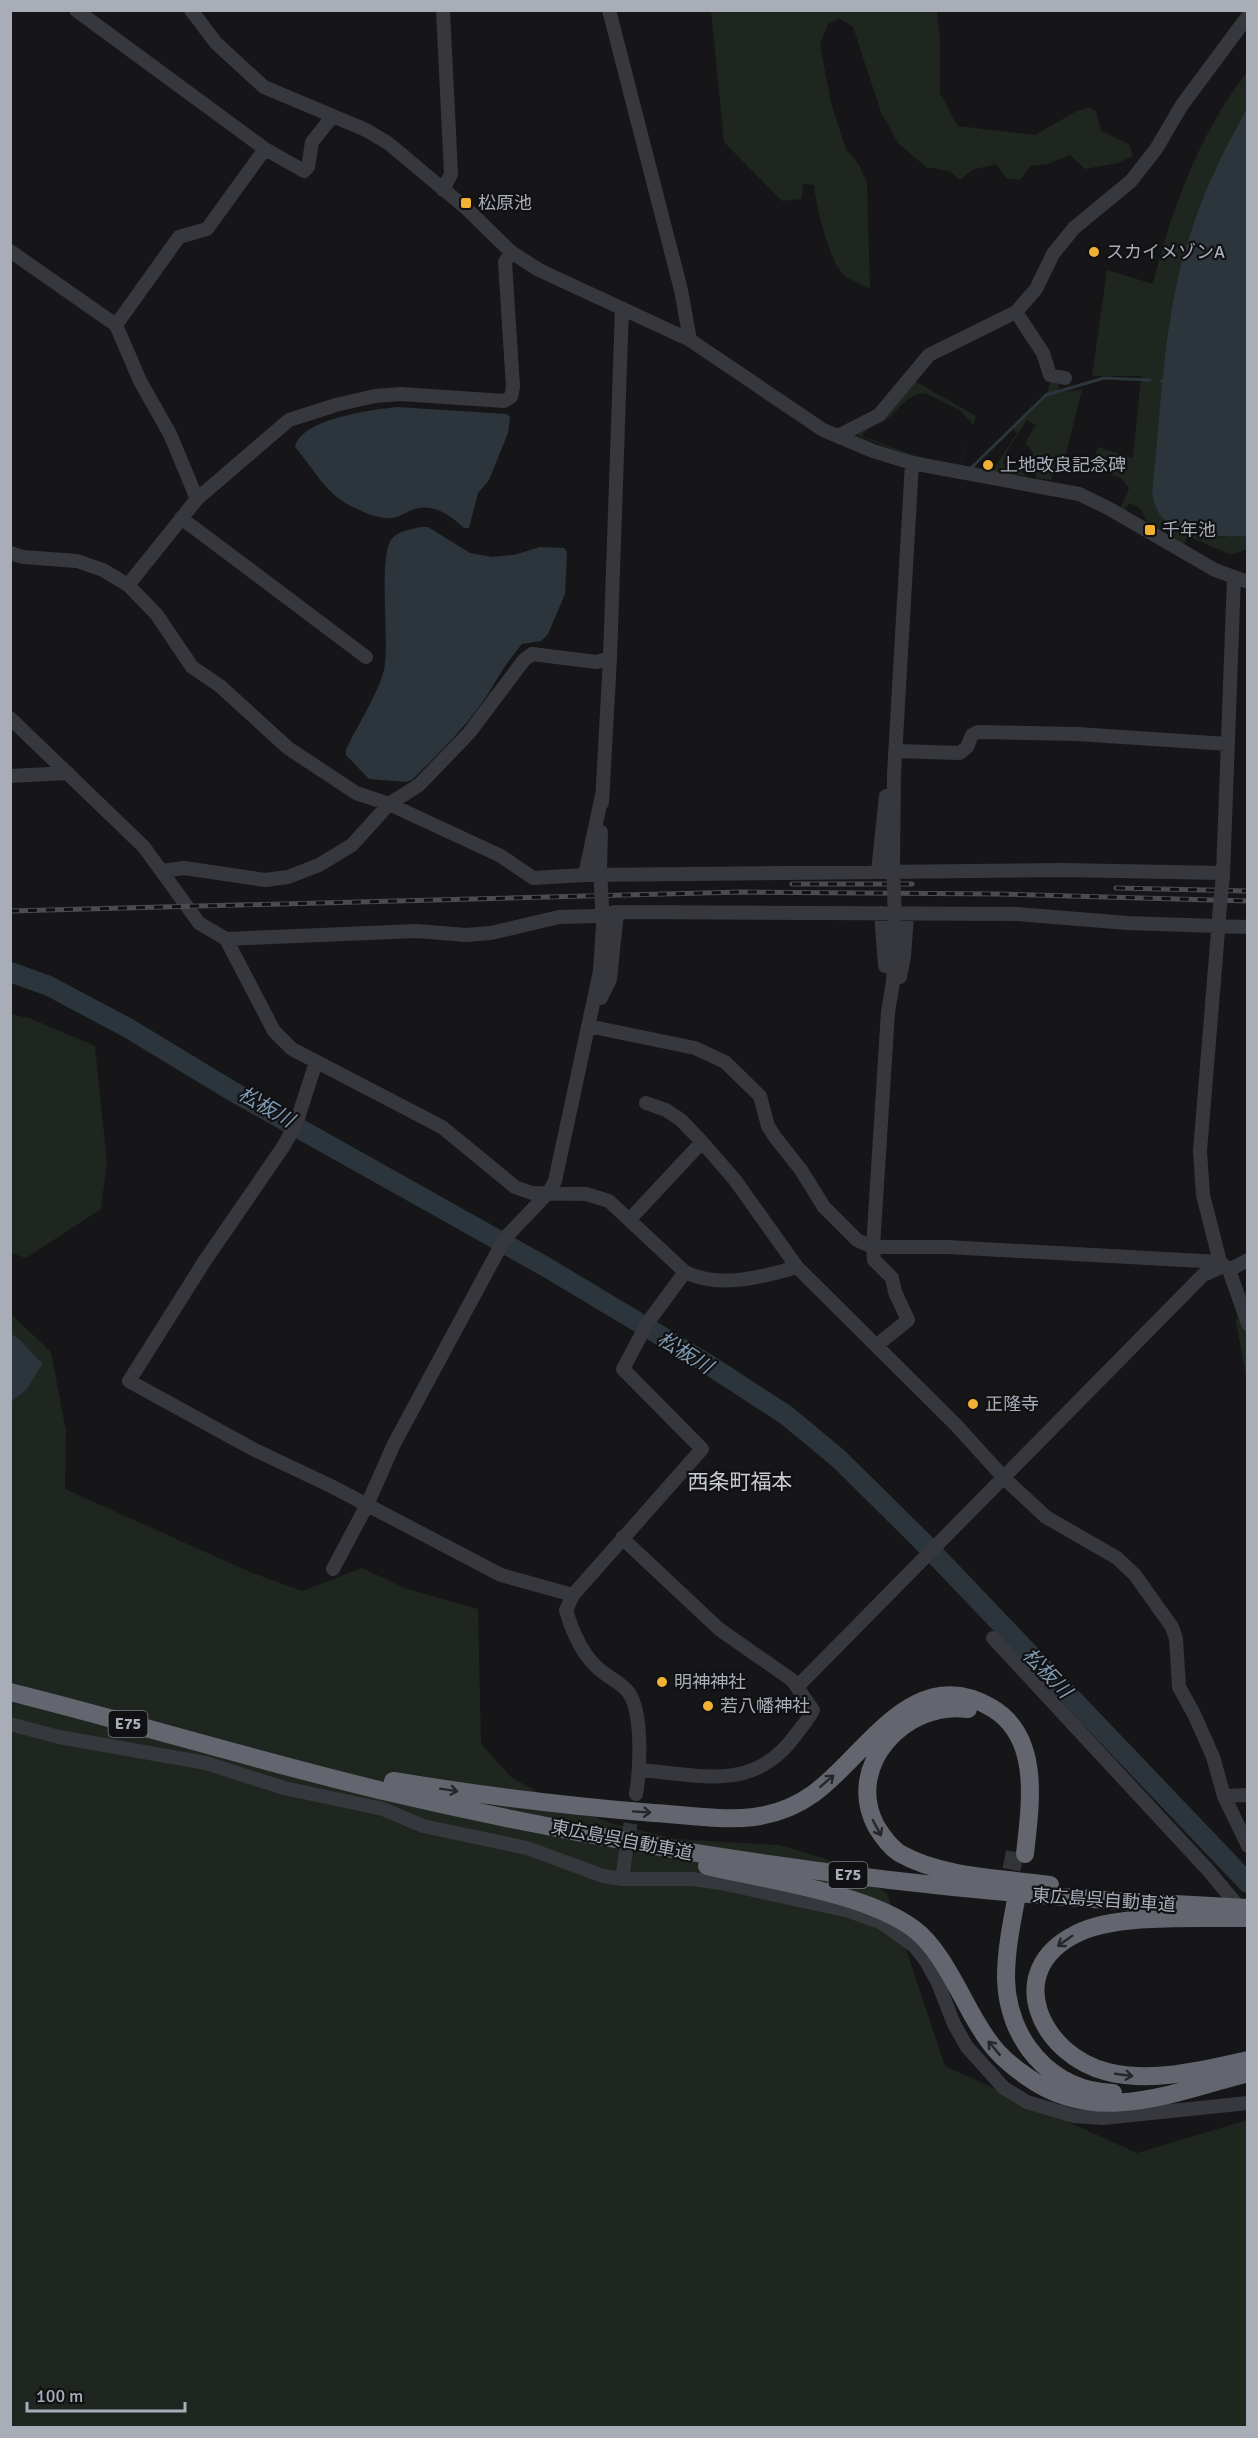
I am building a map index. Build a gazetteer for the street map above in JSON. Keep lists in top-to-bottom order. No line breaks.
{"streets":{"highway":["E75","東広島呉自動車道"]},"districts":["西条町福本"],"water":["松板川"],"places":{"transit":["松原池","千年池"],"other":["スカイメゾンA","上地改良記念碑","正隆寺","明神神社","若八幡神社"]},"scale_bar":"100 m"}
